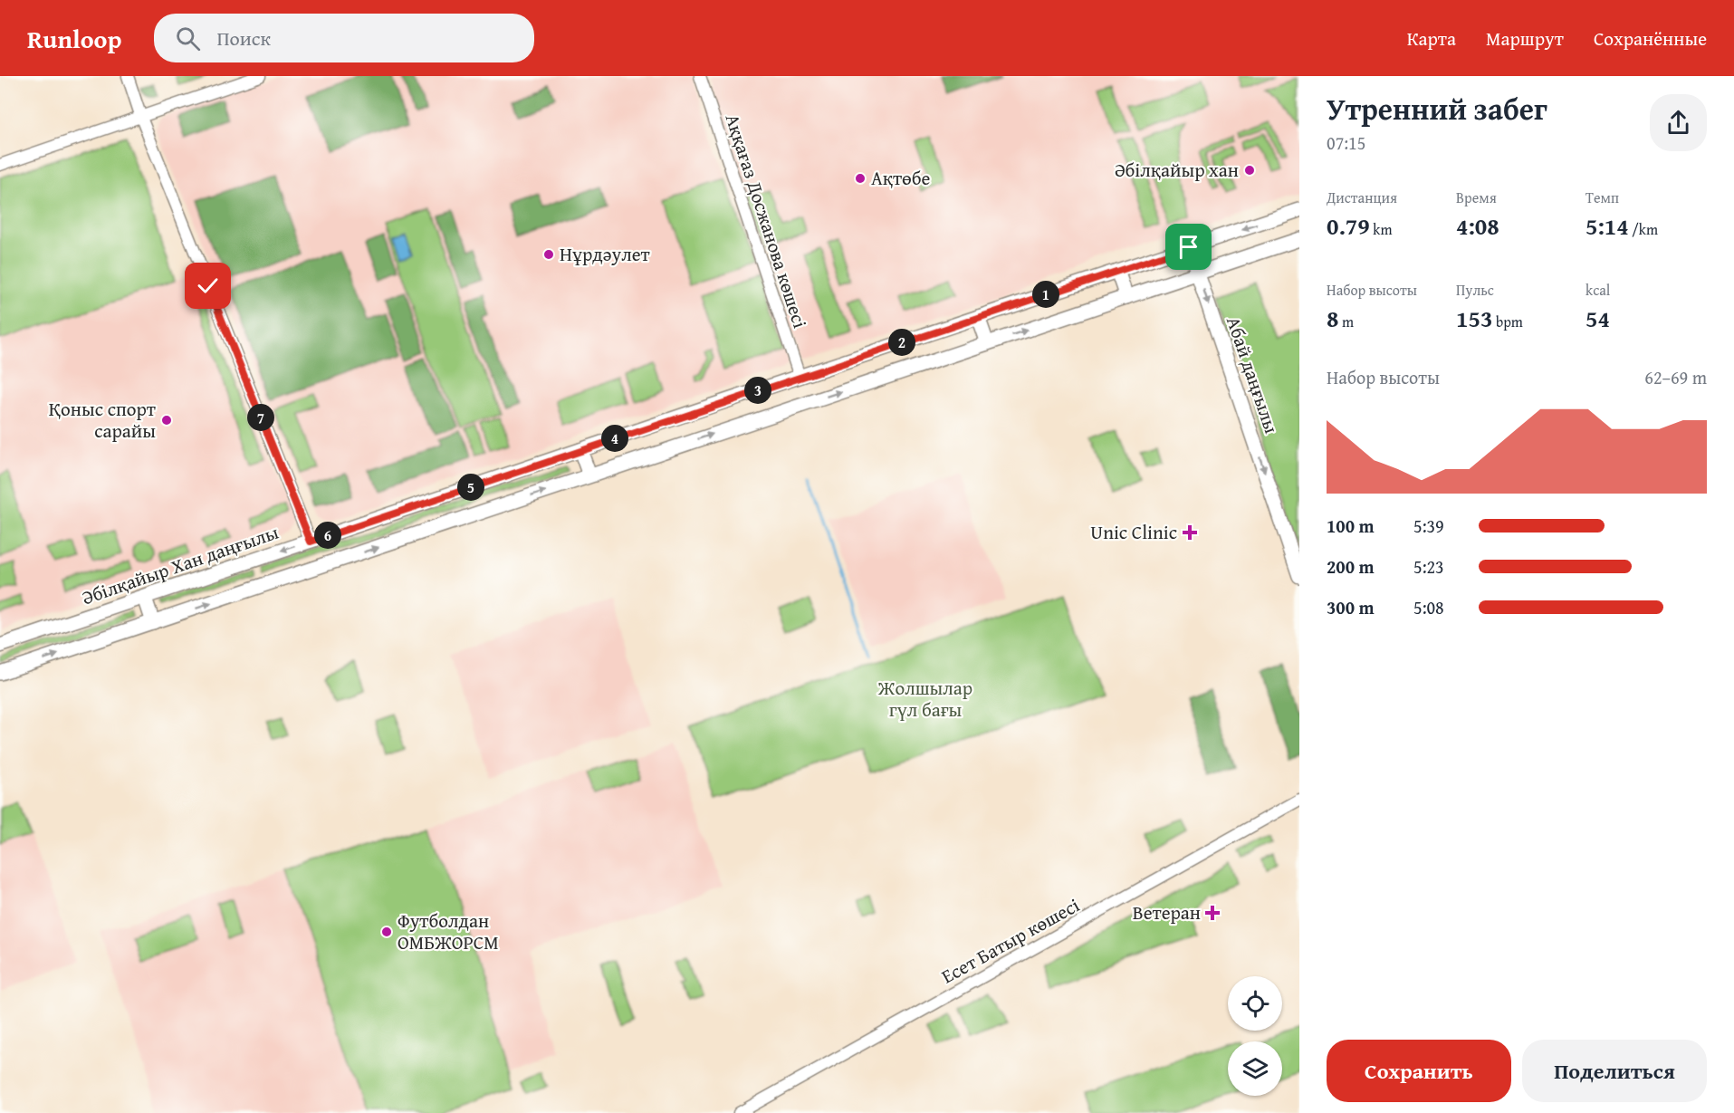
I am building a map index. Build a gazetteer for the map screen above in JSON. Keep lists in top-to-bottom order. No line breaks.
{"streets":{"main road":["Абай даңғылы","Әбілқайыр Хан даңғылы"],"street":["Аққағаз Досжанова көшесі","Есет Батыр көшесі"]},"crossings":[["Аққағаз Досжанова көшесі","Әбілқайыр Хан даңғылы"],["Абай даңғылы","Әбілқайыр Хан даңғылы"]],"one_way":["Абай даңғылы"],"parks":["Жолшылар гүл бағы"],"places":{"other":["Әбілқайыр хан","Ақтөбе","Нұрдәулет","Қоныс спорт сарайы","Футболдан ОМБЖОРСМ"],"health":["Unic Clinic","Ветеран"]},"page":{"header":"Runloop","search":"Поиск","nav":["Карта","Маршрут","Сохранённые"],"heading":["Утренний забег","07:15"],"stats":[["Дистанция","0.79 km"],["Время","4:08"],["Темп","5:14 /km"],["Набор высоты","8 m"],["Пульс","153 bpm"],["kcal","54"]],"pins":["1","2","3","7","4","5","6"],"chart":["Набор высоты","62–69 m"],"list":[{"name":"100 m","note":"5:39"},{"name":"200 m","note":"5:23"},{"name":"300 m","note":"5:08"}],"buttons":["Сохранить","Поделиться"]}}
